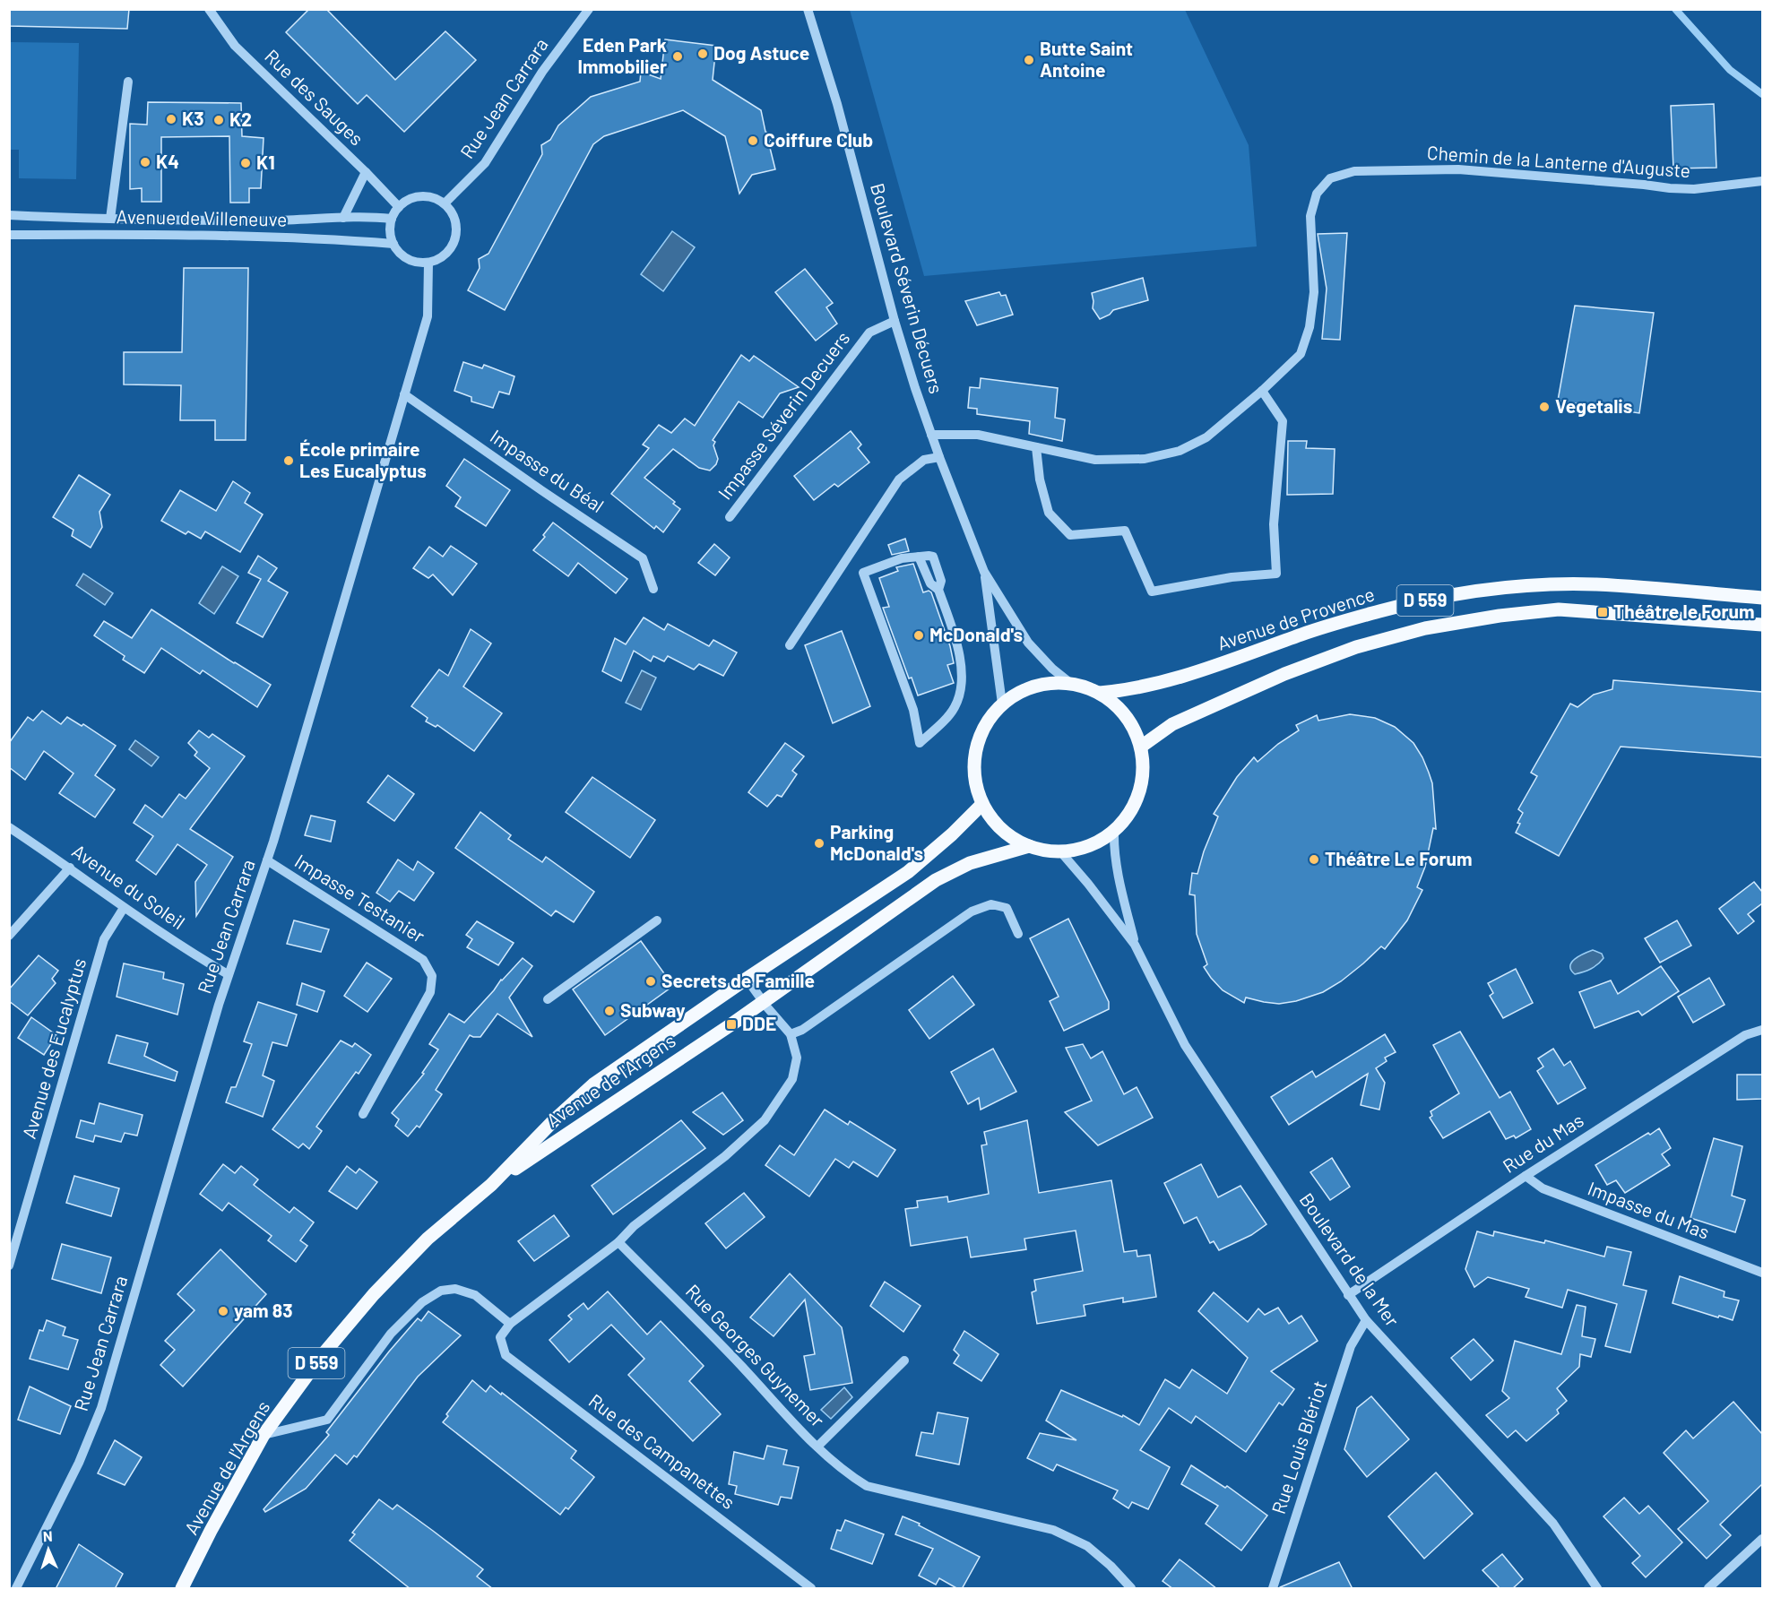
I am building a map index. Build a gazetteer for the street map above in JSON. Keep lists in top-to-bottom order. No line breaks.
{"streets":{"main road":["D 559","Avenue de Provence","Avenue de l'Argens"],"street":["Rue des Sauges","Rue Jean Carrara","Chemin de la Lanterne d'Auguste","Avenue de Villeneuve","Boulevard Séverin Décuers","Impasse Séverin Decuers","Impasse du Béal","Avenue du Soleil","Impasse Testanier","Avenue des Eucalyptus","Rue du Mas","Impasse du Mas","Boulevard de la Mer","Rue Georges Guynemer","Rue Louis Blériot","Rue des Campanettes"]},"crossings":[["Rue des Sauges","Rue Jean Carrara"],["Rue des Sauges","Avenue de Villeneuve"],["Rue Jean Carrara","Avenue de Villeneuve"],["Rue Jean Carrara","Impasse du Béal"],["Rue Jean Carrara","Avenue du Soleil"],["Rue Jean Carrara","Impasse Testanier"],["Chemin de la Lanterne d'Auguste","Boulevard Séverin Décuers"],["Boulevard Séverin Décuers","Impasse Séverin Decuers"],["Boulevard Séverin Décuers","D 559"],["Boulevard Séverin Décuers","Avenue de Provence"],["Boulevard Séverin Décuers","Avenue de l'Argens"],["Boulevard Séverin Décuers","Boulevard de la Mer"],["D 559","Avenue de Provence"],["D 559","Avenue de l'Argens"],["D 559","Boulevard de la Mer"],["Avenue de Provence","Avenue de l'Argens"],["Avenue de Provence","Boulevard de la Mer"],["Avenue du Soleil","Avenue des Eucalyptus"],["Avenue de l'Argens","Boulevard de la Mer"],["Rue du Mas","Impasse du Mas"],["Rue du Mas","Boulevard de la Mer"],["Boulevard de la Mer","Rue Louis Blériot"]],"places":{"other":["Dog Astuce","Eden Park Immobilier","Butte Saint Antoine","K3","K2","Coiffure Club","K4","K1","Vegetalis","École primaire Les Eucalyptus","McDonald's","Parking McDonald's","Théâtre Le Forum","Secrets de Famille","Subway","yam 83"],"transit":["Théâtre le Forum","DDE"]},"north":"top"}
